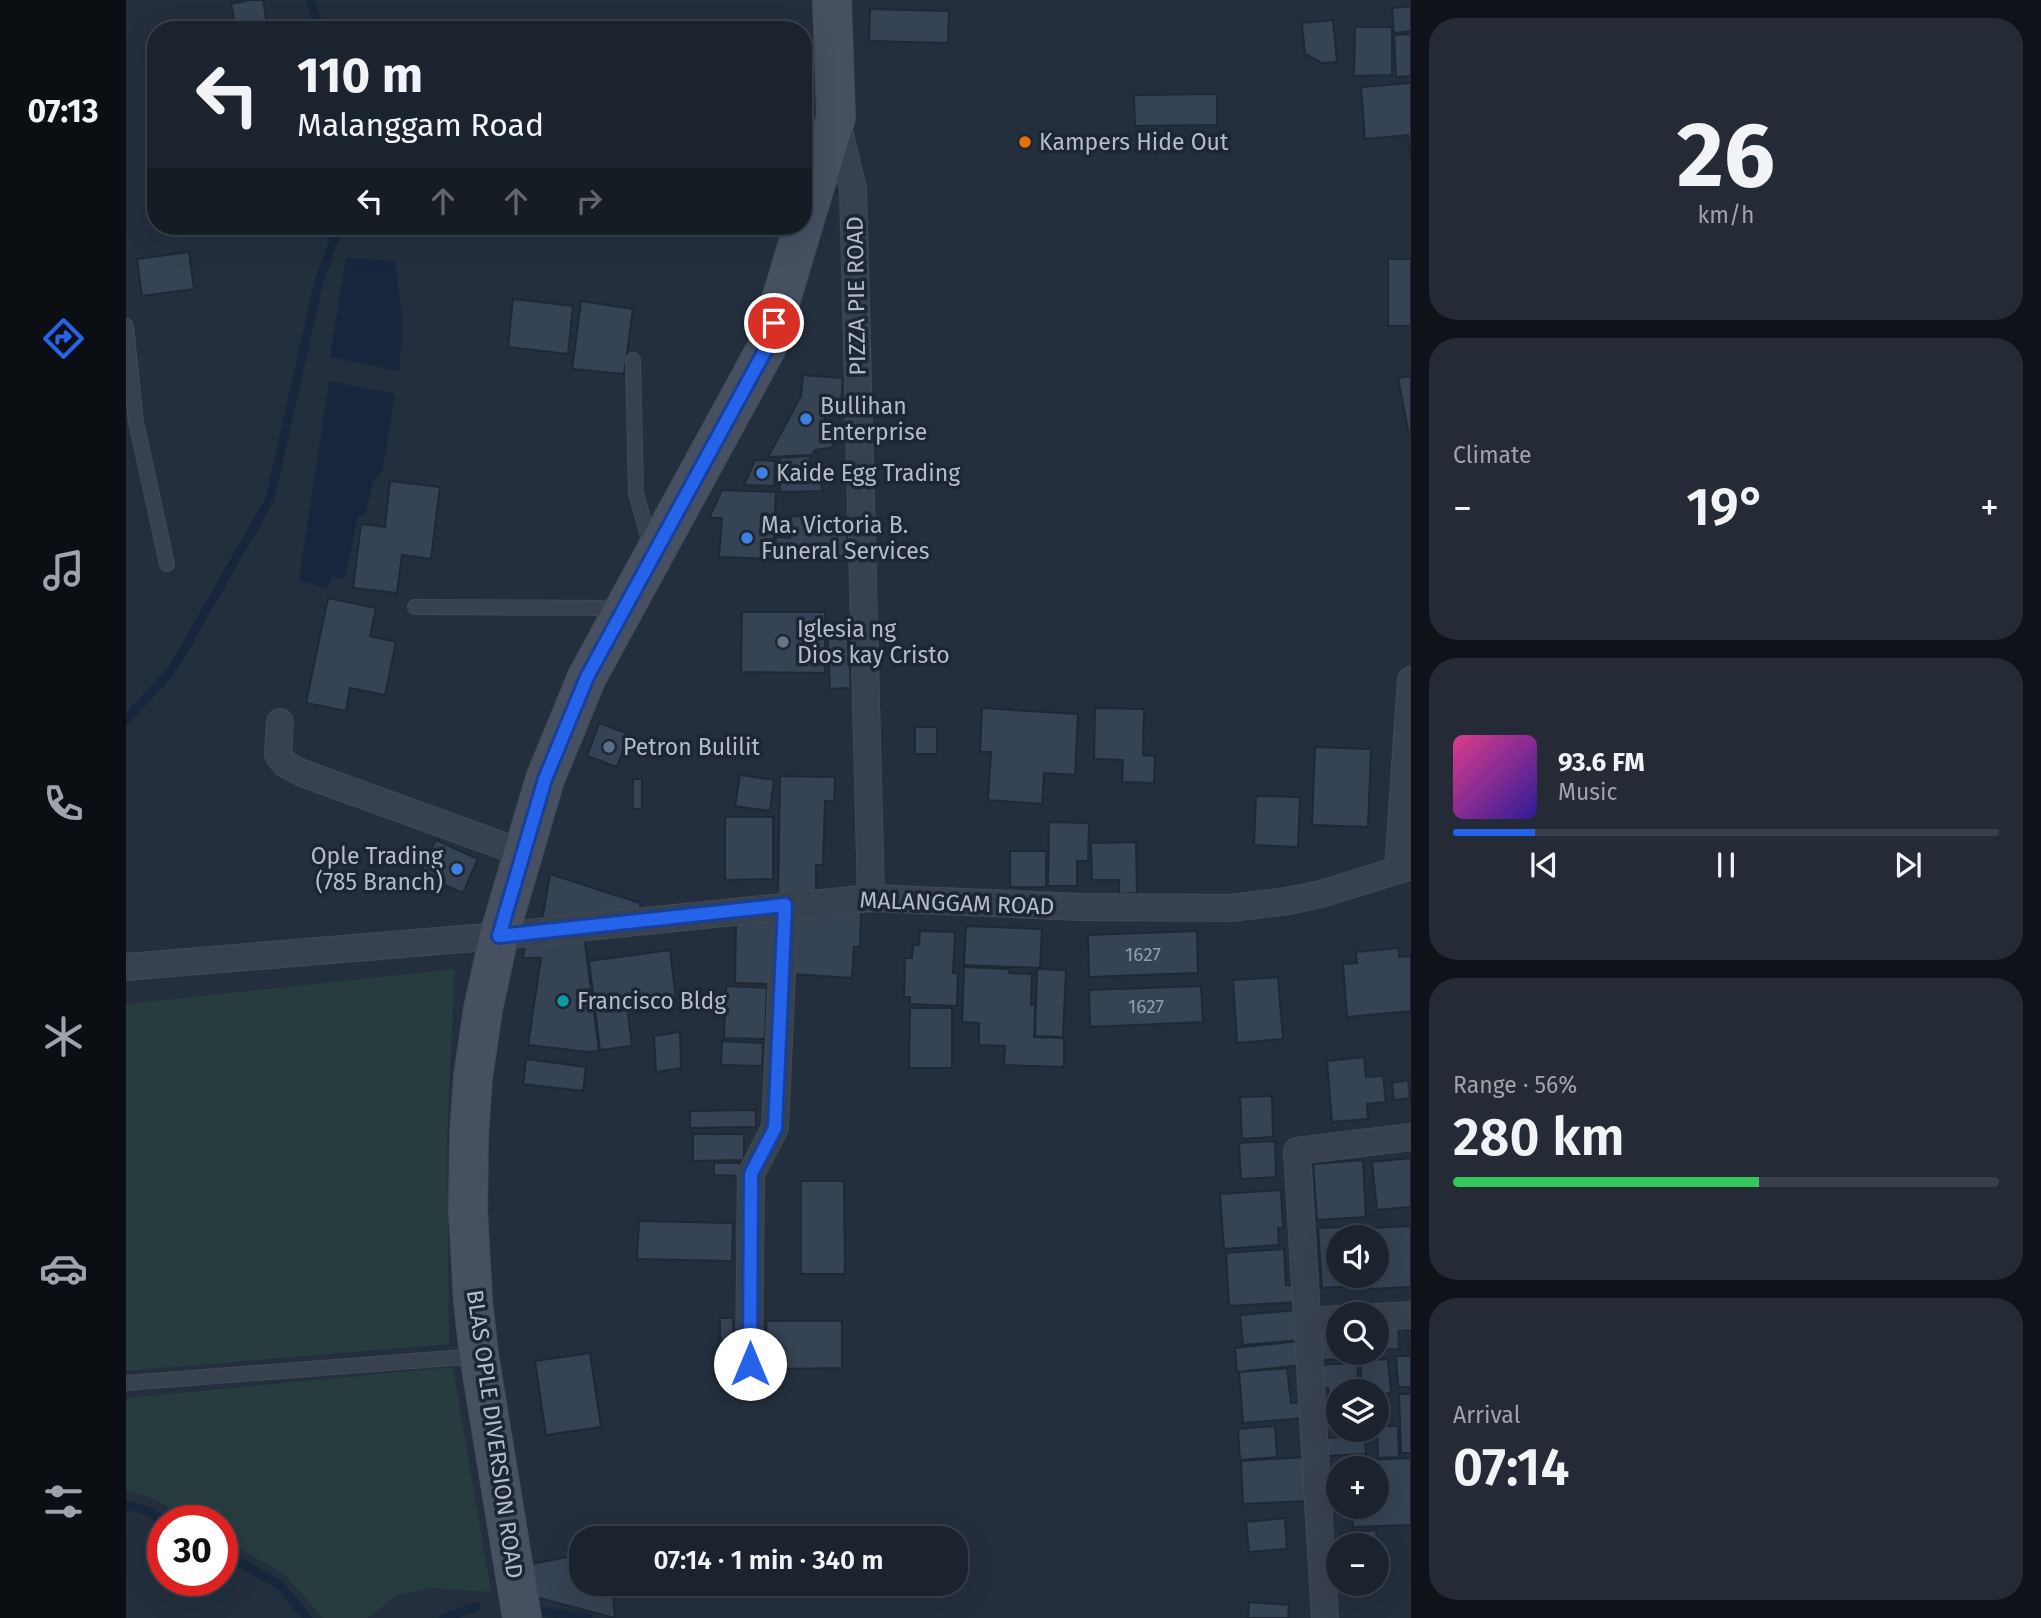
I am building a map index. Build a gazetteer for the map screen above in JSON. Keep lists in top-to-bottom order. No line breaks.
{"streets":{"main road":["BLAS OPLE DIVERSION ROAD"],"street":["PIZZA PIE ROAD","MALANGGAM ROAD"]},"crossings":[["PIZZA PIE ROAD","MALANGGAM ROAD"],["PIZZA PIE ROAD","BLAS OPLE DIVERSION ROAD"],["MALANGGAM ROAD","BLAS OPLE DIVERSION ROAD"]],"places":["Kampers Hide Out","Bullihan Enterprise","Kaide Egg Trading","Ma. Victoria B. Funeral Services","Iglesia ng Dios kay Cristo","Petron Bulilit","Ople Trading (785 Branch)","Francisco Bldg"],"house_numbers":["1627","1627"],"page":{"tabs":"07:13","tile":[["26","km/h"],"Climate",["Range · 56%","280 km"],["Arrival","07:14"]],"turn":["110 m","Malanggam Road"],"heat":["−","19°","+"],"song":["93.6 FM","Music"],"map_buttons":["+","−"],"limit":"30","trip":"07:14 · 1 min · 340 m"}}
